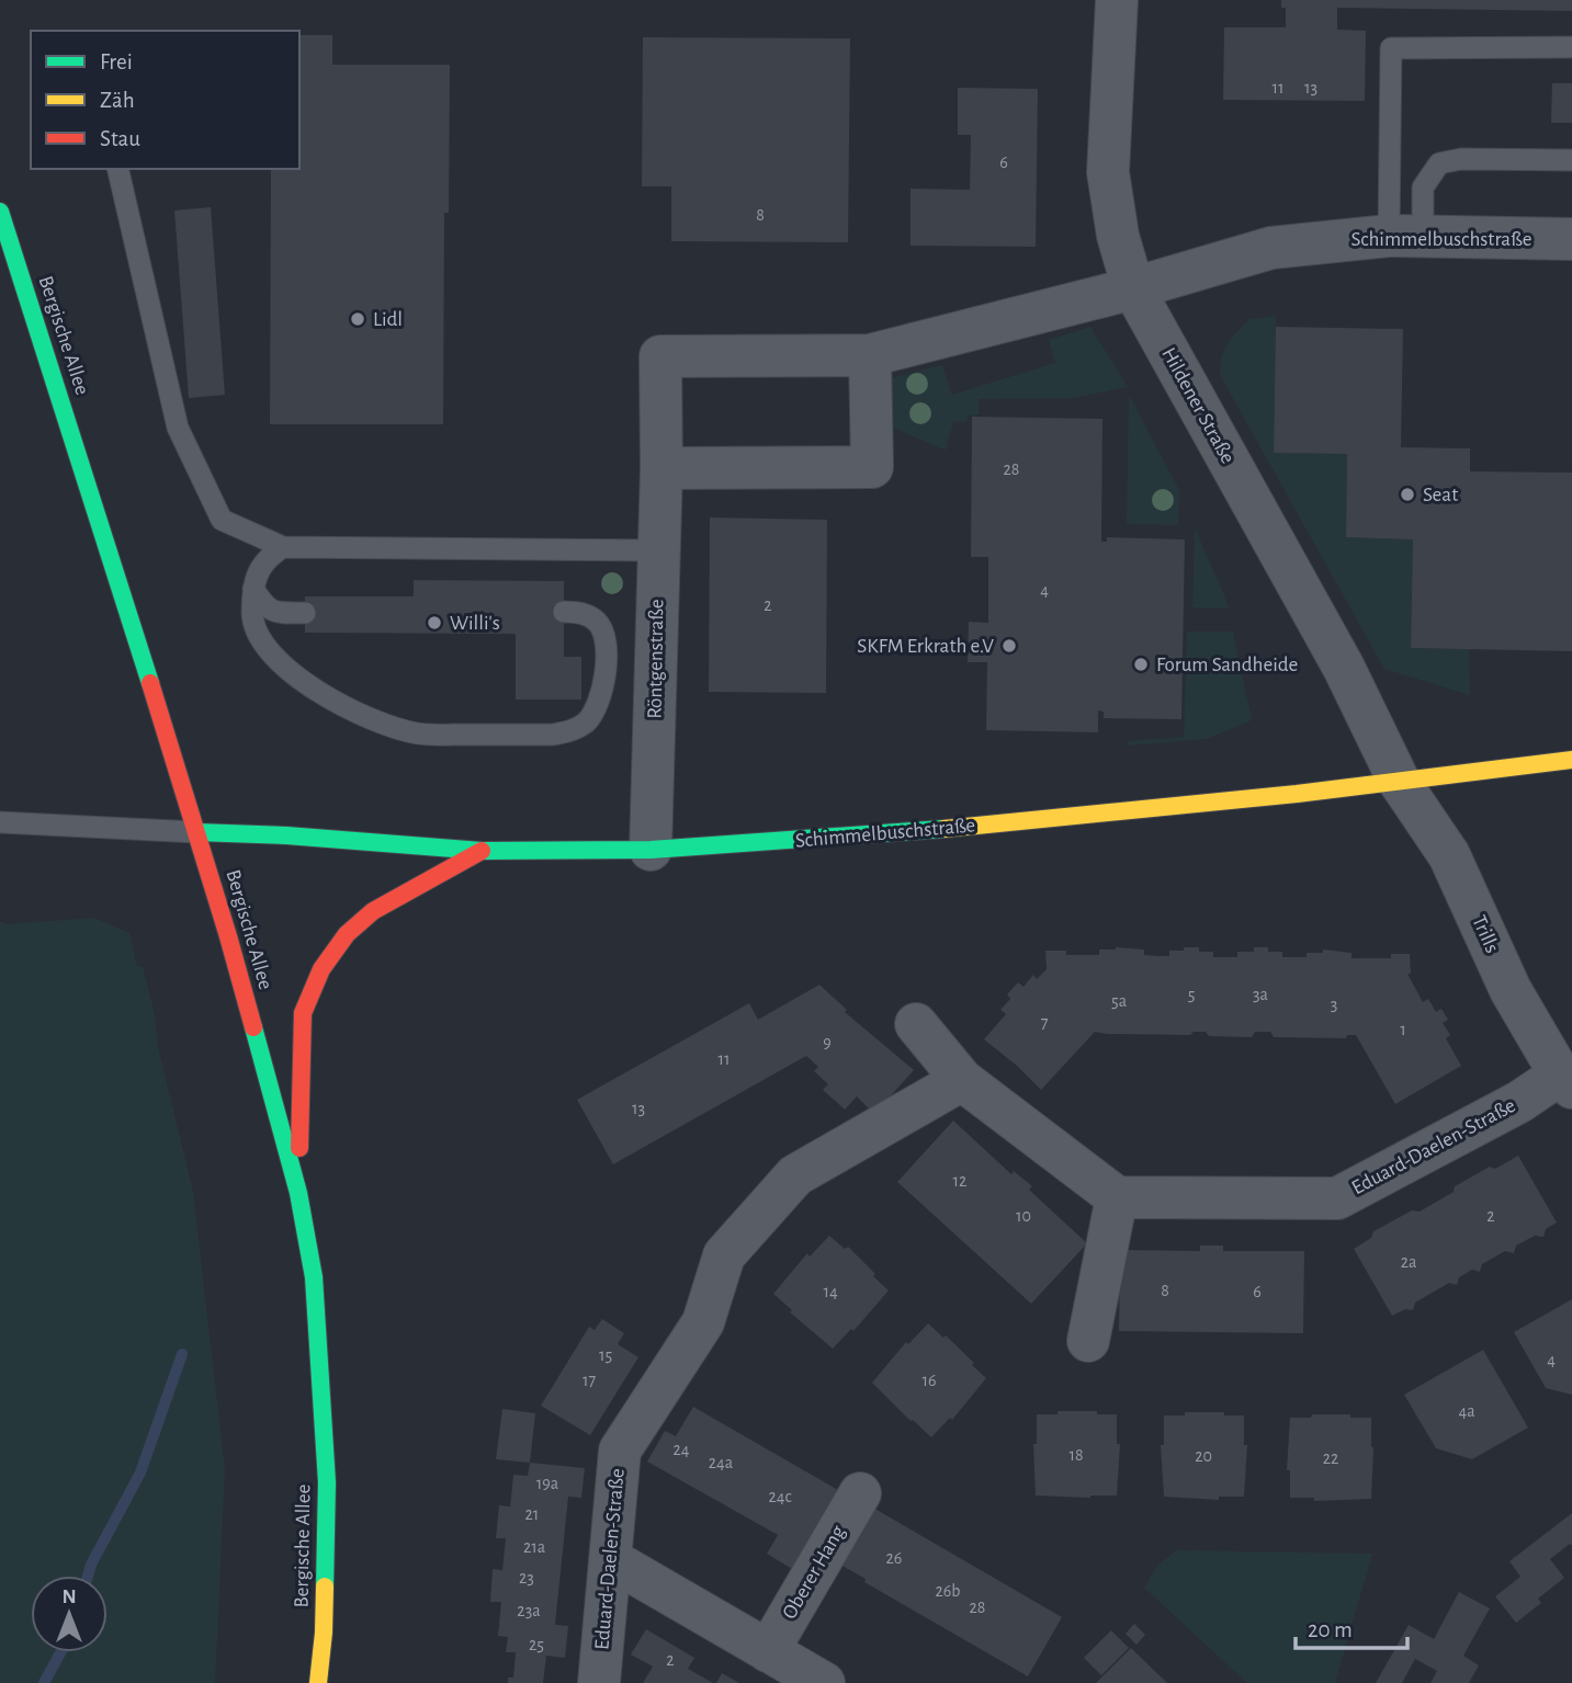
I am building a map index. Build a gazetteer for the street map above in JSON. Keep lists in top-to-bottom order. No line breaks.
{"streets":{"main road":["Schimmelbuschstraße","Bergische Allee"],"street":["Hildener Straße","Röntgenstraße","Trills","Eduard-Daelen-Straße","Oberer Hang"]},"crossings":[["Schimmelbuschstraße","Bergische Allee"],["Schimmelbuschstraße","Hildener Straße"],["Schimmelbuschstraße","Röntgenstraße"],["Schimmelbuschstraße","Trills"],["Hildener Straße","Röntgenstraße"],["Hildener Straße","Trills"],["Trills","Eduard-Daelen-Straße"]],"places":["Lidl","Seat","Willi's","SKFM Erkrath e.V","Forum Sandheide"],"house_numbers":["11","13","6","8","28","4","2","5","3a","5a","3","7","1","9","11","13","12","10","2","2a","8","14","6","15","4","17","16","4a","24","18","20","22","24a","19a","24c","21","21a","26","23","26b","28","23a","25","2"],"legend":["Frei","Zäh","Stau"],"scale_bar":"20 m","north":"top"}
